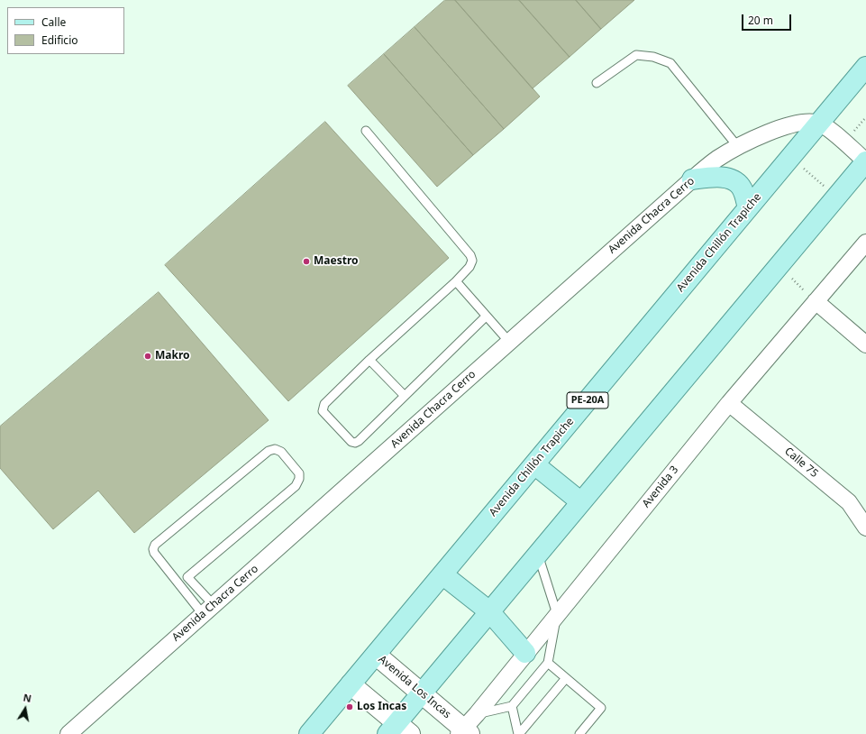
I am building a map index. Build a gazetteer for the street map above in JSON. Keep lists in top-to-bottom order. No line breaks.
{"streets":{"main road":["Avenida Chillón Trapiche","PE-20A","Avenida Los Incas"],"street":["Avenida Chacra Cerro","Calle 75","Avenida 3"]},"crossings":[["Avenida Chacra Cerro","Avenida Chillón Trapiche"],["Avenida Chillón Trapiche","Avenida Los Incas"],["Calle 75","Avenida 3"],["Avenida 3","Avenida Los Incas"]],"places":["Maestro","Makro","Los Incas"],"legend":["Calle","Edificio"],"scale_bar":"20 m","north":"top"}
